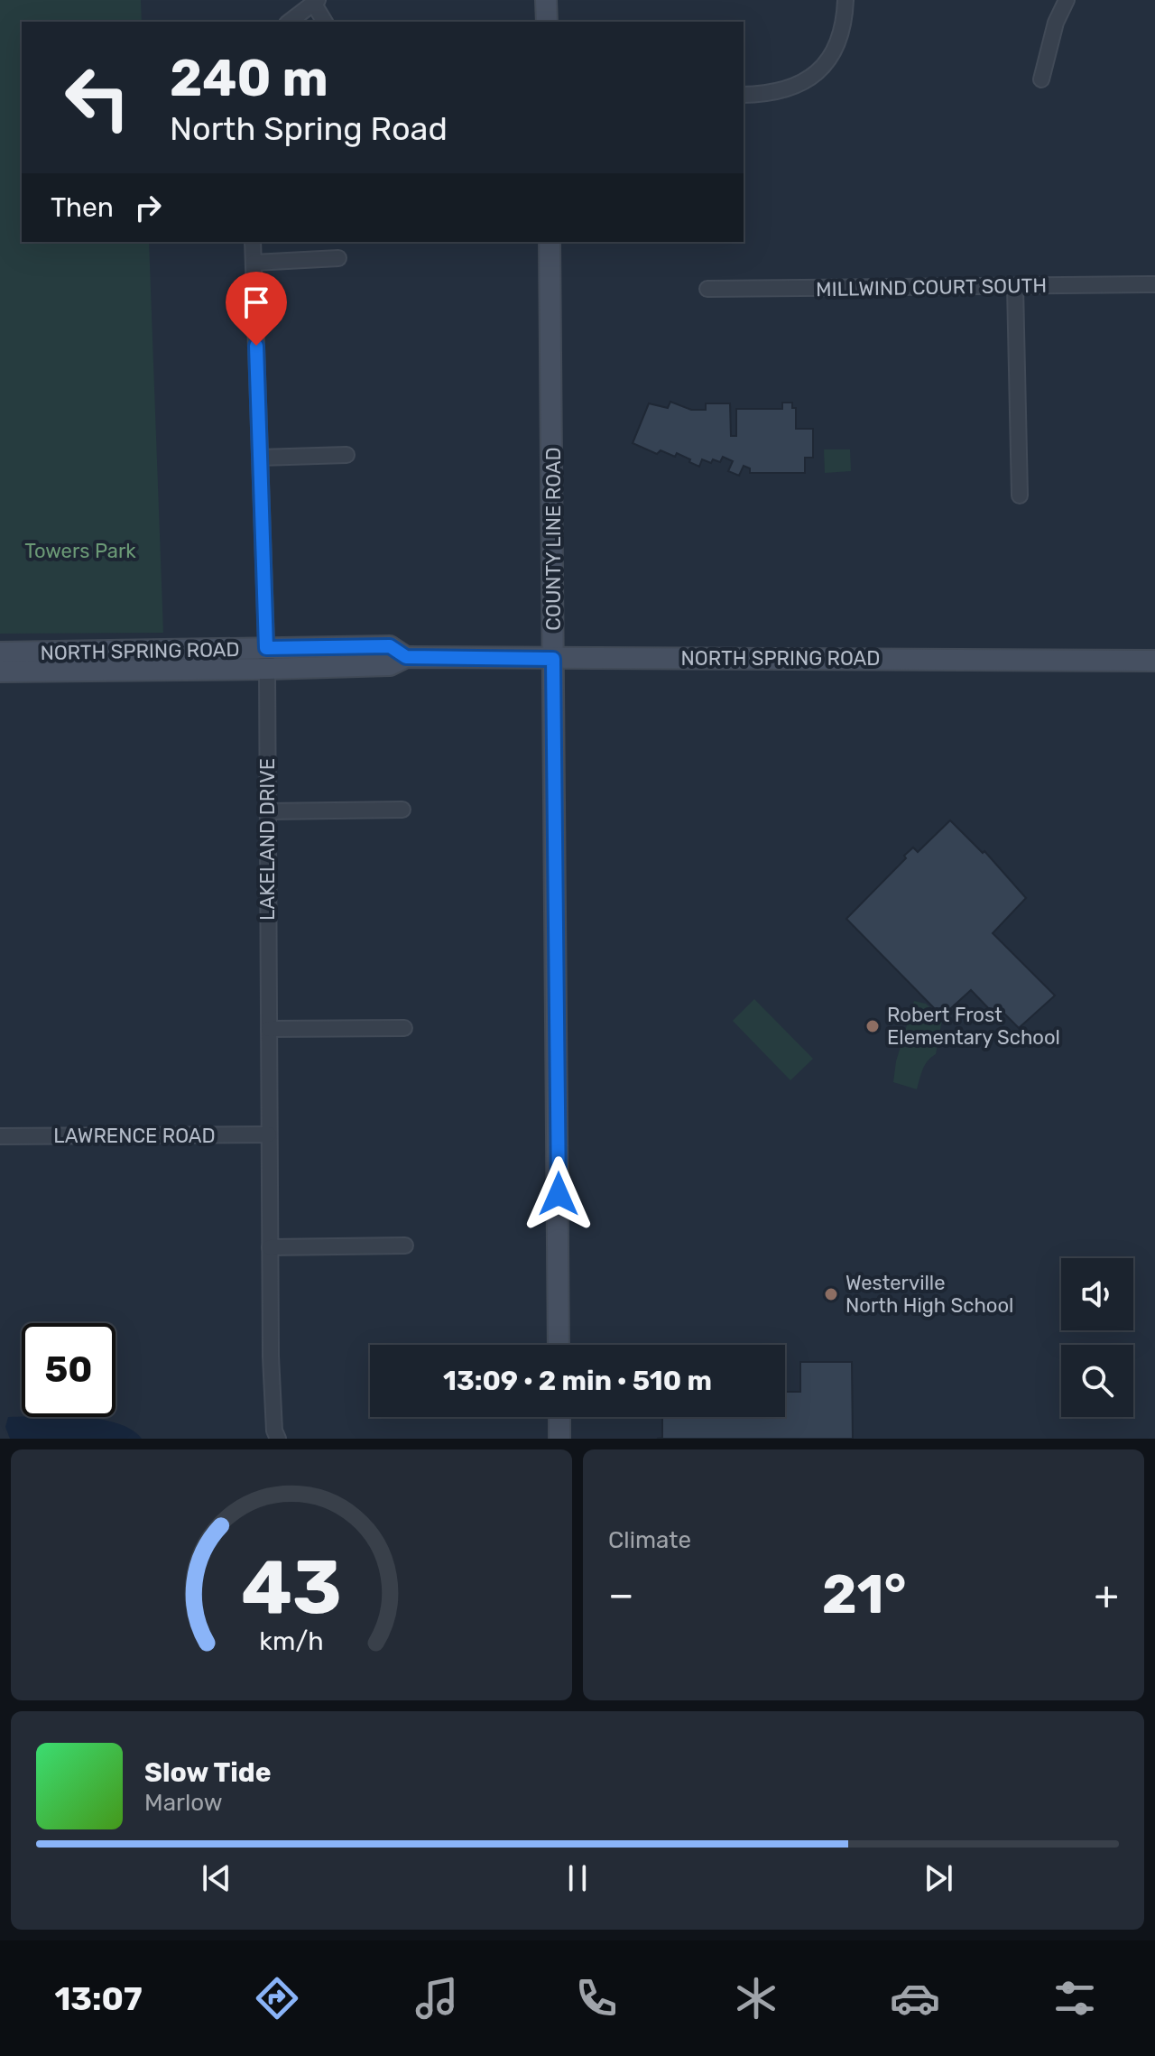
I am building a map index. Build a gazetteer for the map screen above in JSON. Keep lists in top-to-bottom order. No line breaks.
{"streets":{"main road":["COUNTY LINE ROAD","NORTH SPRING ROAD"],"street":["MILLWIND COURT SOUTH","LAKELAND DRIVE","LAWRENCE ROAD"]},"crossings":[["COUNTY LINE ROAD","NORTH SPRING ROAD"],["NORTH SPRING ROAD","LAKELAND DRIVE"],["LAKELAND DRIVE","LAWRENCE ROAD"]],"parks":["Towers Park"],"places":["Robert Frost Elementary School","Westerville North High School"],"page":{"turn":["240 m","North Spring Road"],"then":"Then","limit":"50","trip":"13:09 · 2 min · 510 m","tile":"Climate","heat":["−","21°","+"],"song":["Slow Tide","Marlow"],"tabs":"13:07","gauge":["43","km/h"]}}
